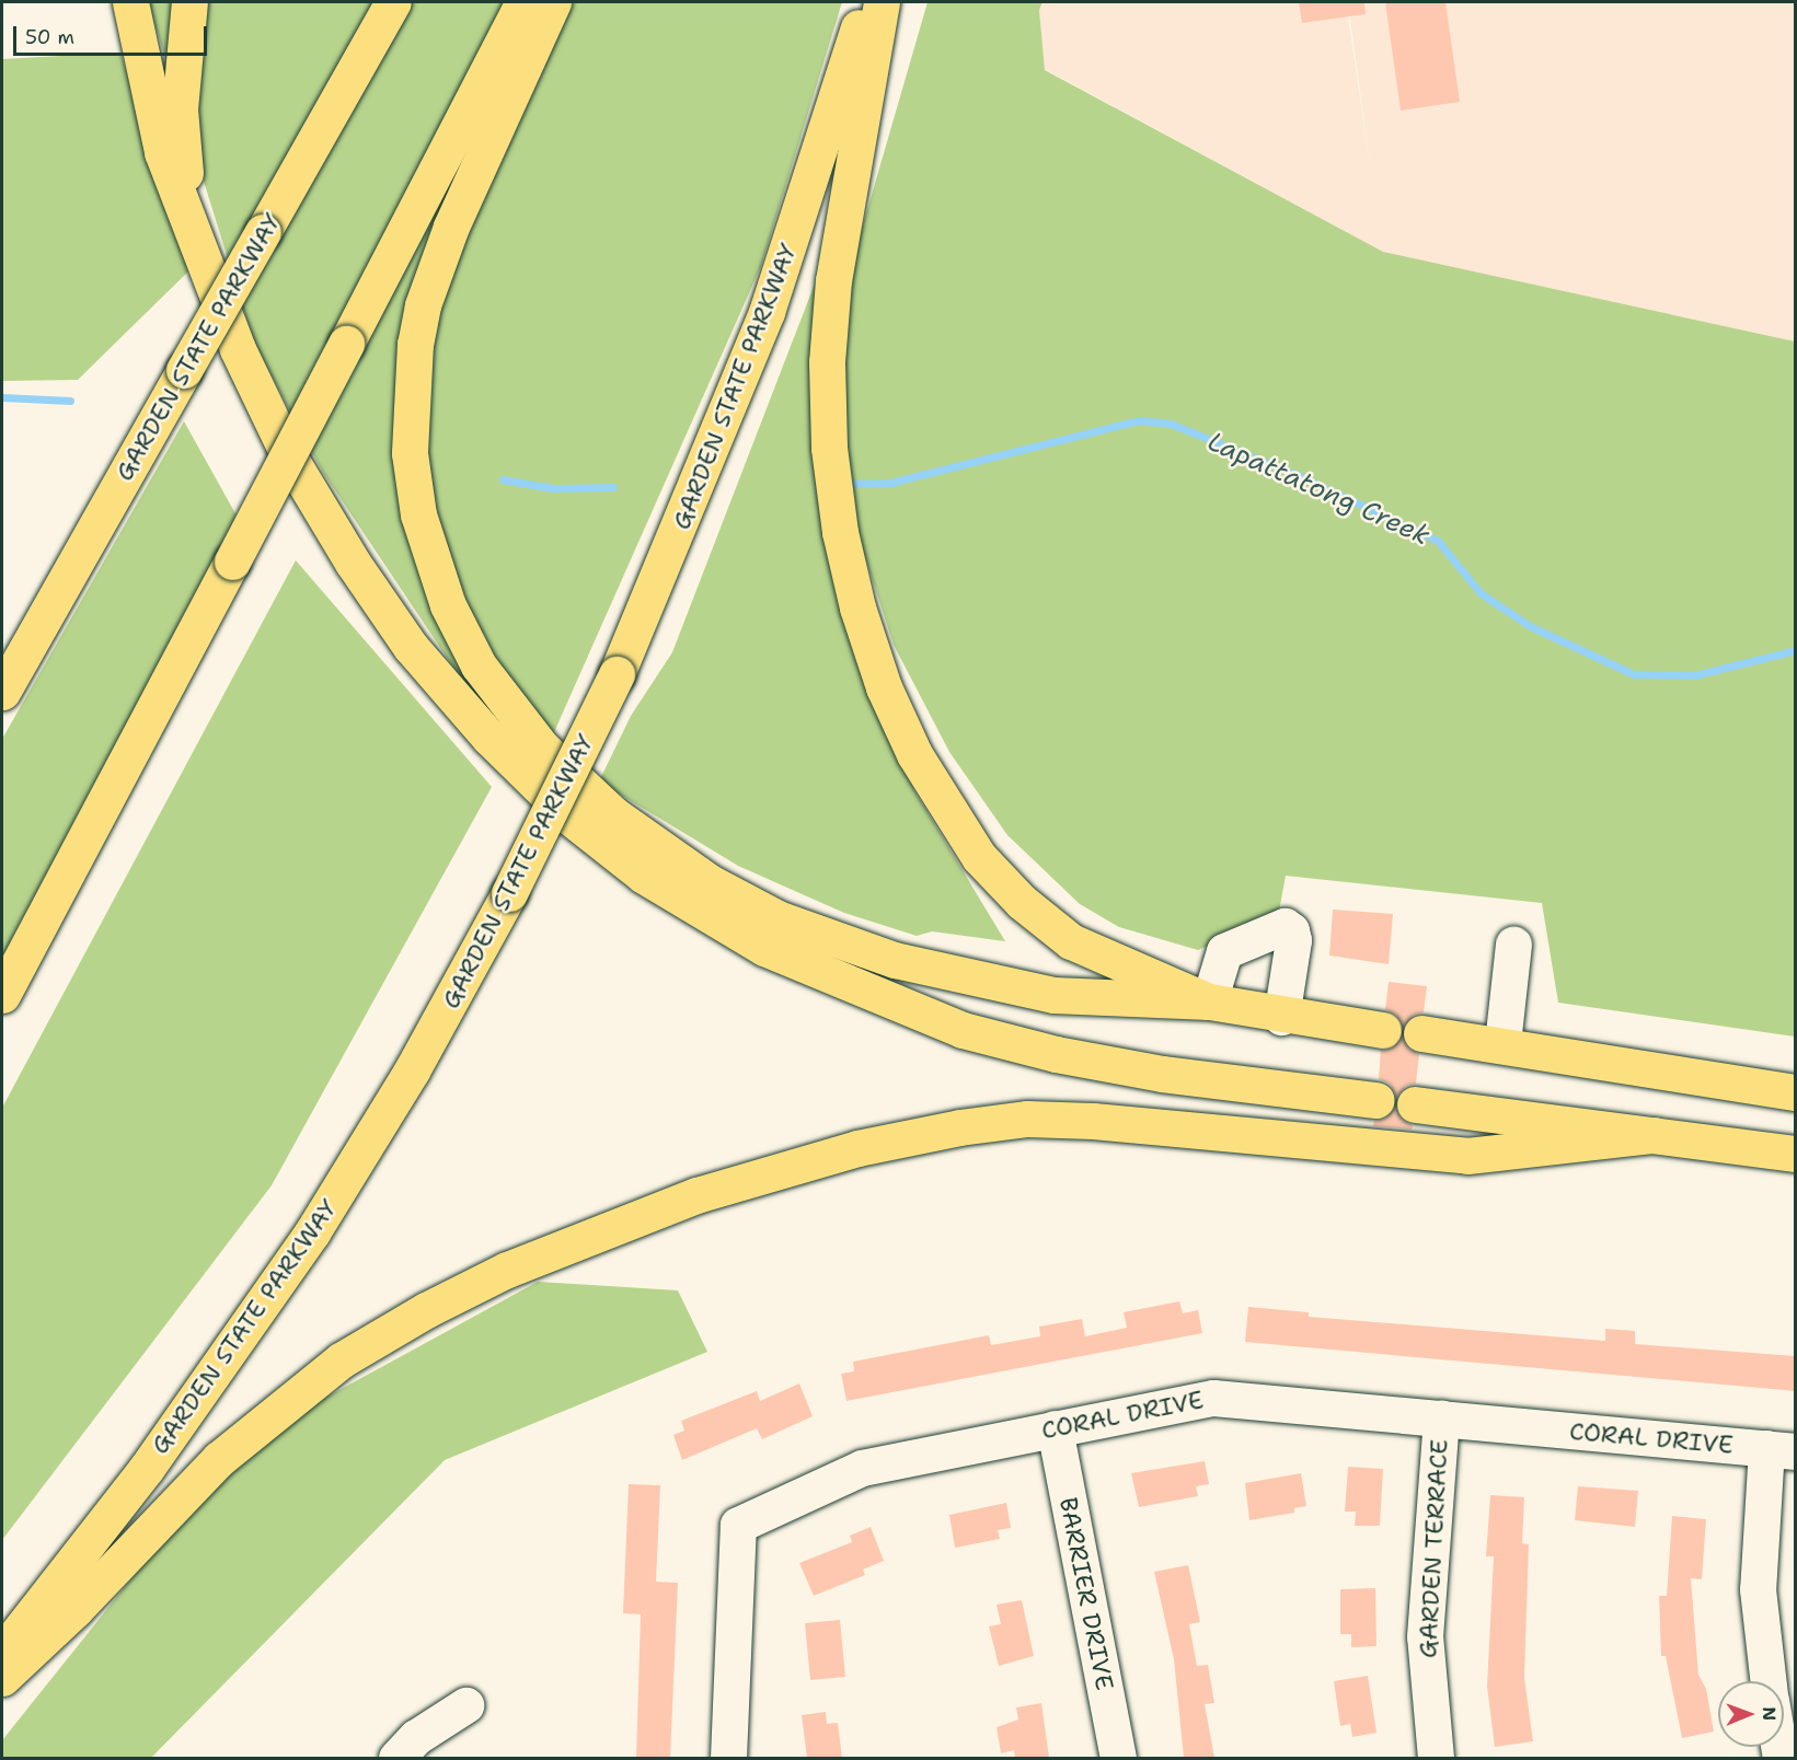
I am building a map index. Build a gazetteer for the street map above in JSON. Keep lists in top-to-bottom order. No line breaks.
{"streets":{"highway":["GARDEN STATE PARKWAY"],"street":["CORAL DRIVE","GARDEN TERRACE","BARRIER DRIVE"]},"crossings":[["CORAL DRIVE","GARDEN TERRACE"],["CORAL DRIVE","BARRIER DRIVE"]],"water":["Lapattatong Creek"],"scale_bar":"50 m","north":"right"}
